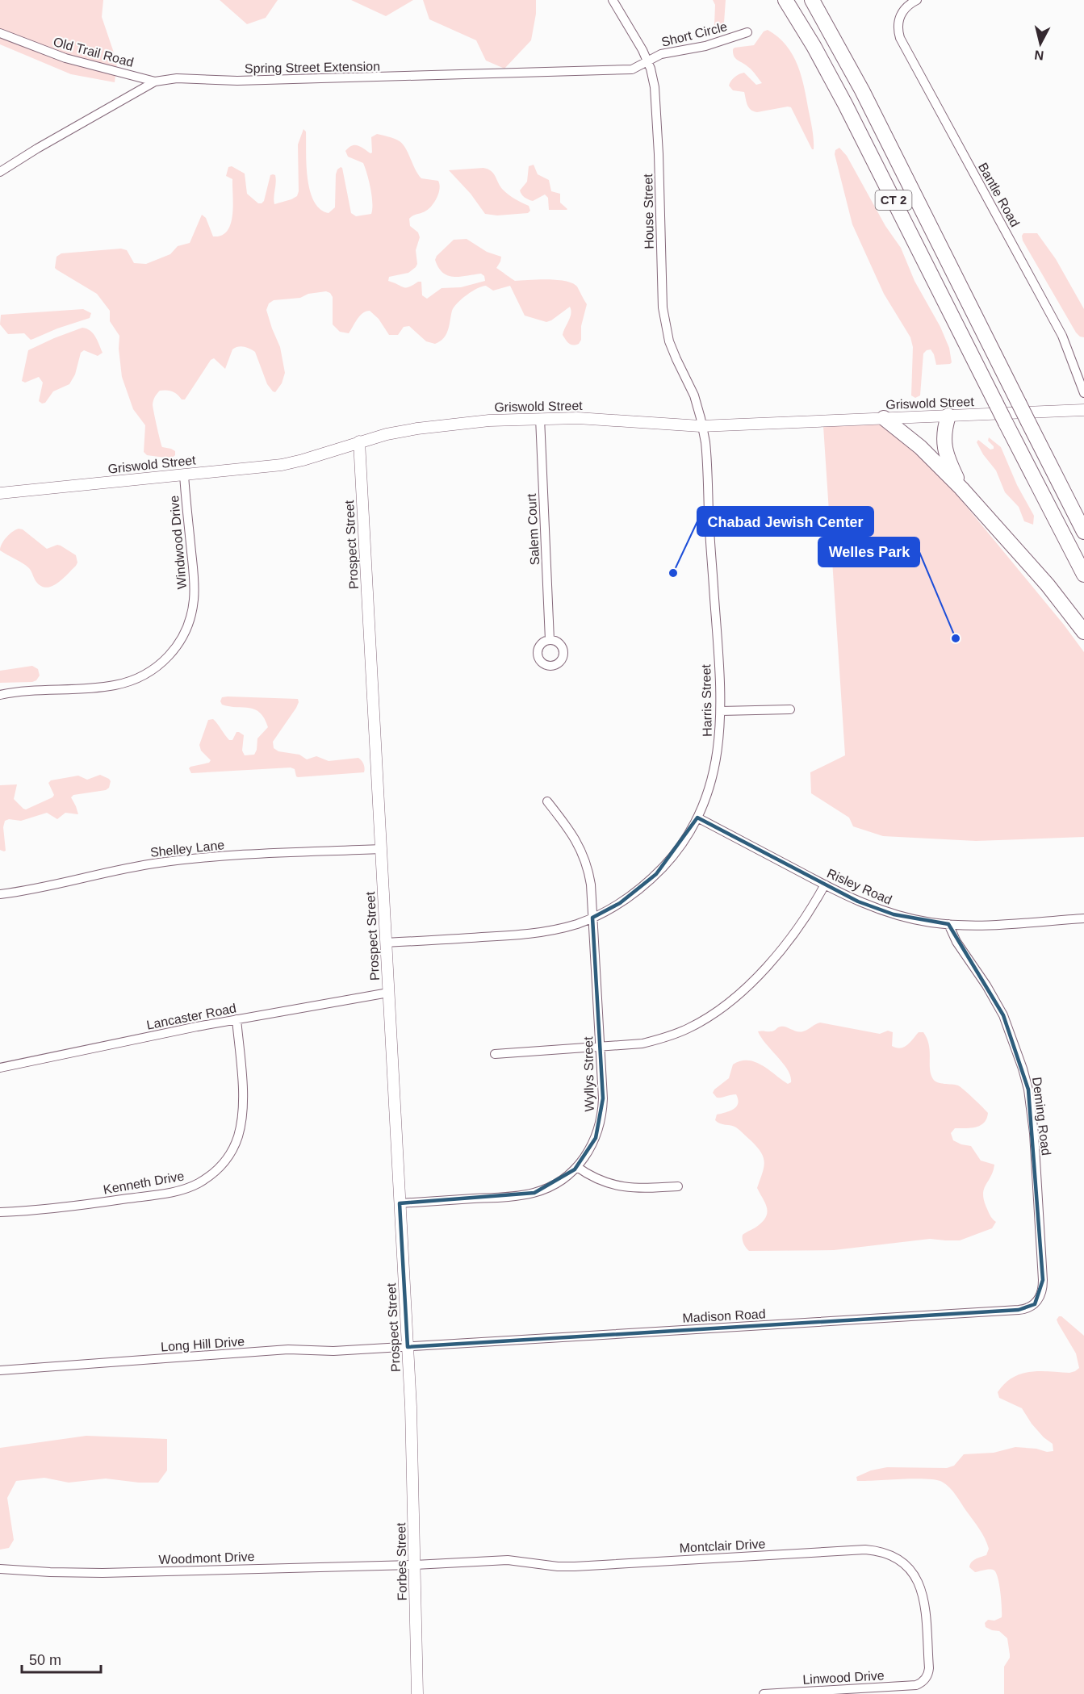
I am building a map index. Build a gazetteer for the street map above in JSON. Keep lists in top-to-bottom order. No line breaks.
{"streets":{"highway":["CT 2"],"main road":["Griswold Street","Prospect Street","Forbes Street"],"street":["Short Circle","Old Trail Road","Spring Street Extension","Bantle Road","House Street","Salem Court","Windwood Drive","Harris Street","Shelley Lane","Risley Road","Lancaster Road","Wyllys Street","Deming Road","Kenneth Drive","Madison Road","Long Hill Drive","Montclair Drive","Woodmont Drive","Linwood Drive"]},"crossings":[["Short Circle","Spring Street Extension"],["Short Circle","House Street"],["Old Trail Road","Spring Street Extension"],["Spring Street Extension","House Street"],["House Street","Griswold Street"],["House Street","Harris Street"],["Griswold Street","Salem Court"],["Griswold Street","Windwood Drive"],["Griswold Street","Prospect Street"],["Griswold Street","Harris Street"],["Prospect Street","Harris Street"],["Prospect Street","Shelley Lane"],["Prospect Street","Lancaster Road"],["Prospect Street","Wyllys Street"],["Prospect Street","Madison Road"],["Prospect Street","Long Hill Drive"],["Prospect Street","Forbes Street"],["Harris Street","Risley Road"],["Harris Street","Wyllys Street"],["Risley Road","Deming Road"],["Lancaster Road","Kenneth Drive"],["Deming Road","Madison Road"],["Madison Road","Long Hill Drive"],["Montclair Drive","Woodmont Drive"],["Montclair Drive","Forbes Street"],["Montclair Drive","Linwood Drive"],["Woodmont Drive","Forbes Street"]],"places":["Chabad Jewish Center","Welles Park"],"scale_bar":"50 m","north":"bottom"}
